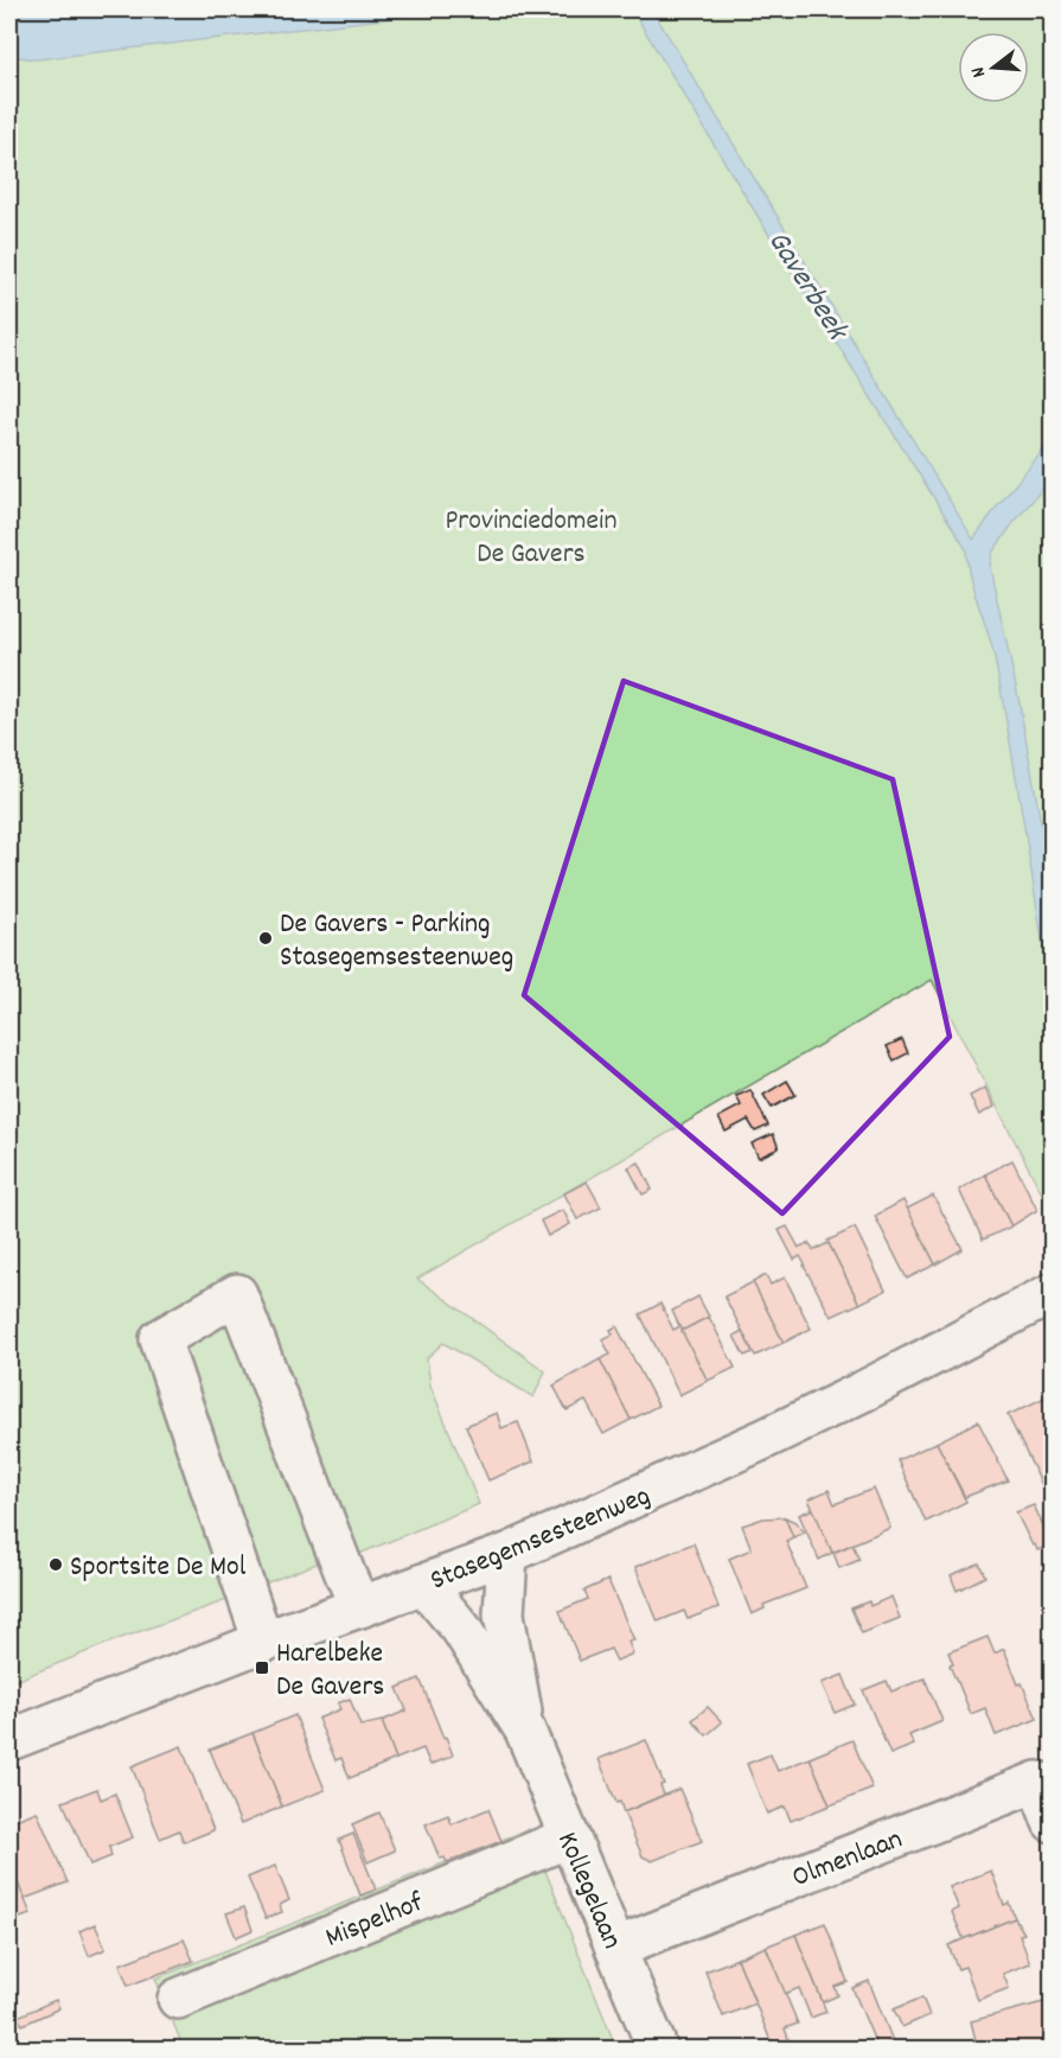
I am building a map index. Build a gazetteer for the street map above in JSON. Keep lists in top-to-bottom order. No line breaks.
{"streets":{"street":["Stasegemsesteenweg","Olmenlaan","Kollegelaan","Mispelhof"]},"crossings":[["Stasegemsesteenweg","Kollegelaan"],["Olmenlaan","Kollegelaan"],["Kollegelaan","Mispelhof"]],"water":["Gaverbeek"],"parks":["Provinciedomein De Gavers"],"places":{"other":["De Gavers - Parking Stasegemsesteenweg","Sportsite De Mol"],"transit":["Harelbeke De Gavers"]},"north":"left"}
